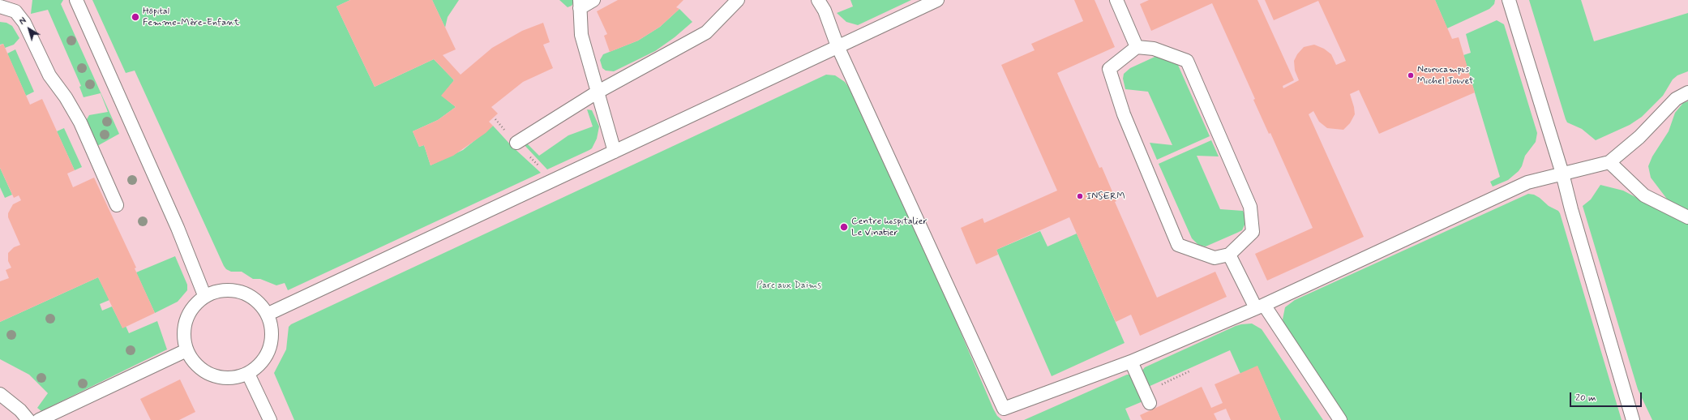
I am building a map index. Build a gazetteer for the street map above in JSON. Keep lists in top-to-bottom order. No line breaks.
{"parks":["Parc aux Daims"],"places":["Hôpital Femme-Mère-Enfant","Neurocampus Michel Jouvet","INSERM","Centre hospitalier Le Vinatier"],"scale_bar":"20 m","north":"top left"}
